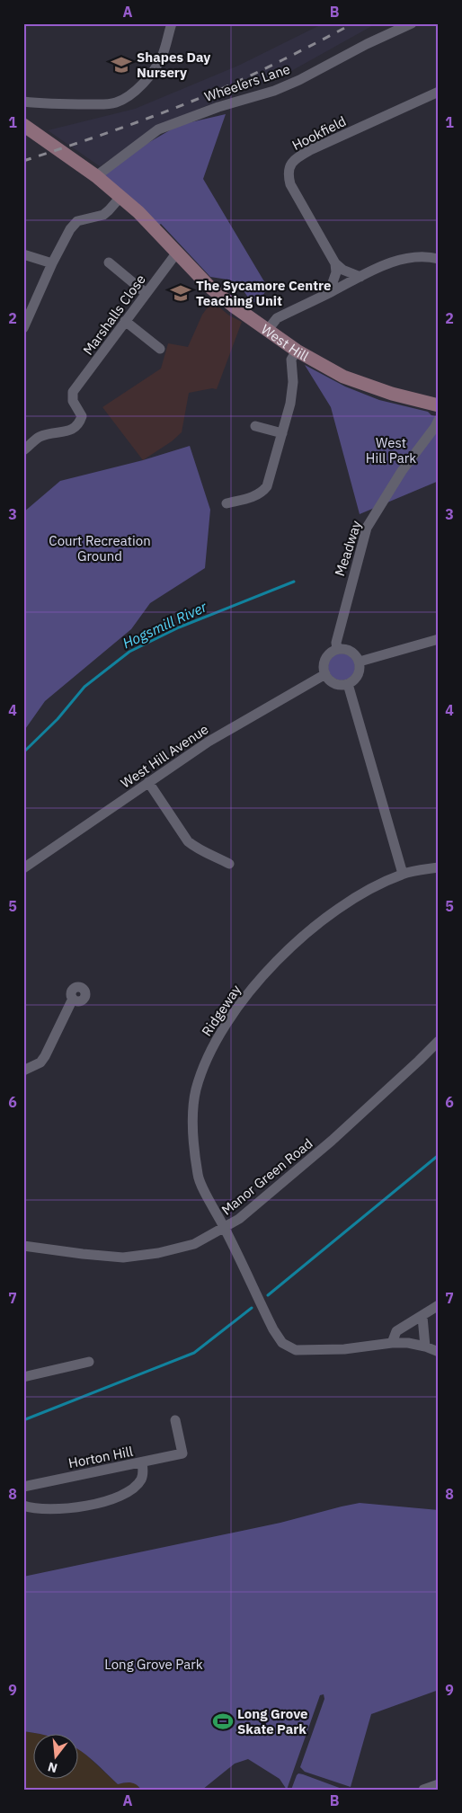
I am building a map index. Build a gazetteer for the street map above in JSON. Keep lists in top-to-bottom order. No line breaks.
{"streets":{"main road":["West Hill"],"street":["Wheelers Lane","Hookfield","Marshalls Close","Meadway","West Hill Avenue","Ridgeway","Manor Green Road","Horton Hill"]},"crossings":[["Wheelers Lane","West Hill"],["Marshalls Close","West Hill"],["Meadway","West Hill Avenue"],["Ridgeway","Manor Green Road"]],"water":["Hogsmill River"],"parks":["West Hill Park","Court Recreation Ground","Long Grove Park"],"places":{"school or university":["Shapes Day Nursery","The Sycamore Centre Teaching Unit"],"sports":["Long Grove Skate Park"]},"north":"bottom","grid":{"columns":["A","B"],"rows":["1","2","3","4","5","6","7","8","9"]}}
